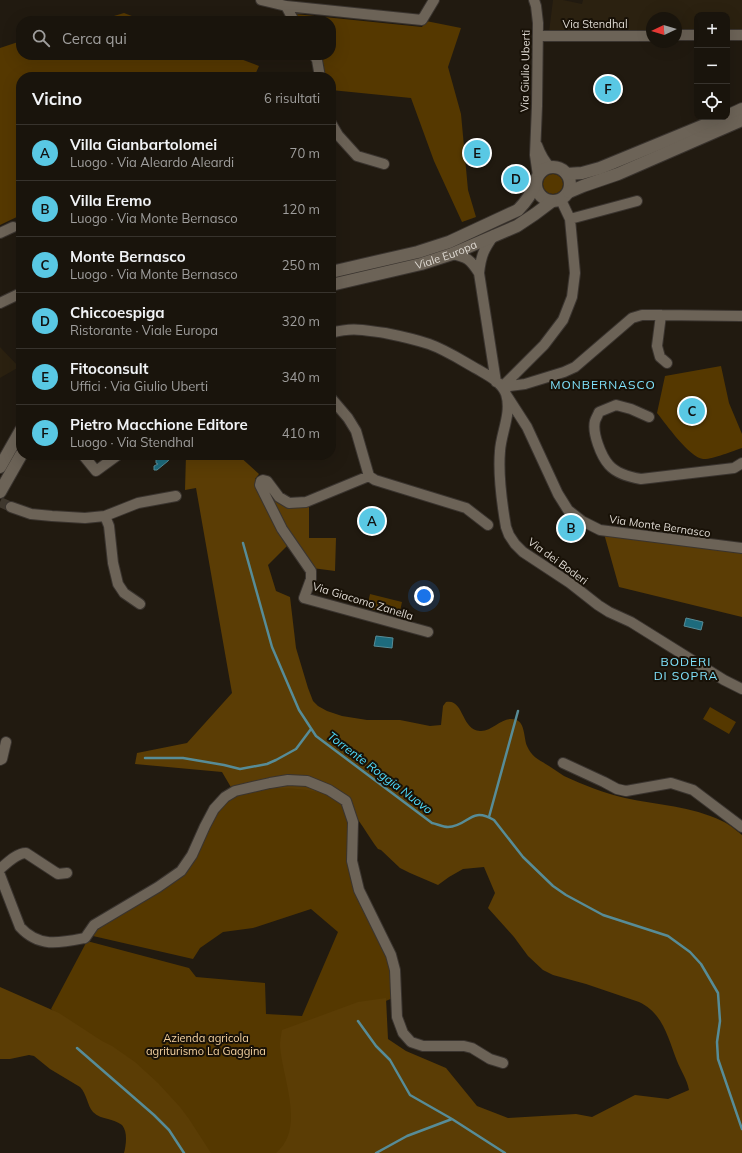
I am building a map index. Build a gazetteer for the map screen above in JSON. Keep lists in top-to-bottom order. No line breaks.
{"streets":{"street":["Via Stendhal","Via Giulio Uberti","Viale Europa","Via Monte Bernasco","Via dei Boderi","Via Giacomo Zanella"]},"crossings":[["Via Stendhal","Via Giulio Uberti"],["Via Giulio Uberti","Viale Europa"],["Viale Europa","Via Monte Bernasco"],["Via Monte Bernasco","Via dei Boderi"]],"districts":["MONBERNASCO","BODERI DI SOPRA"],"water":["Torrente Roggia Nuovo"],"parks":["Azienda agricola agriturismo La Gaggina"],"north":"left","page":{"map_buttons":["+","−"],"search":"Cerca qui","heading":["Vicino","6 risultati"],"pins":["F","E","D","C","A","B"],"list":[{"mark":"A","name":"Villa Gianbartolomei","note":"Luogo · Via Aleardo Aleardi","value":"70 m"},{"mark":"B","name":"Villa Eremo","note":"Luogo · Via Monte Bernasco","value":"120 m"},{"mark":"C","name":"Monte Bernasco","note":"Luogo · Via Monte Bernasco","value":"250 m"},{"mark":"D","name":"Chiccoespiga","note":"Ristorante · Viale Europa","value":"320 m"},{"mark":"E","name":"Fitoconsult","note":"Uffici · Via Giulio Uberti","value":"340 m"},{"mark":"F","name":"Pietro Macchione Editore","note":"Luogo · Via Stendhal","value":"410 m"}]}}
